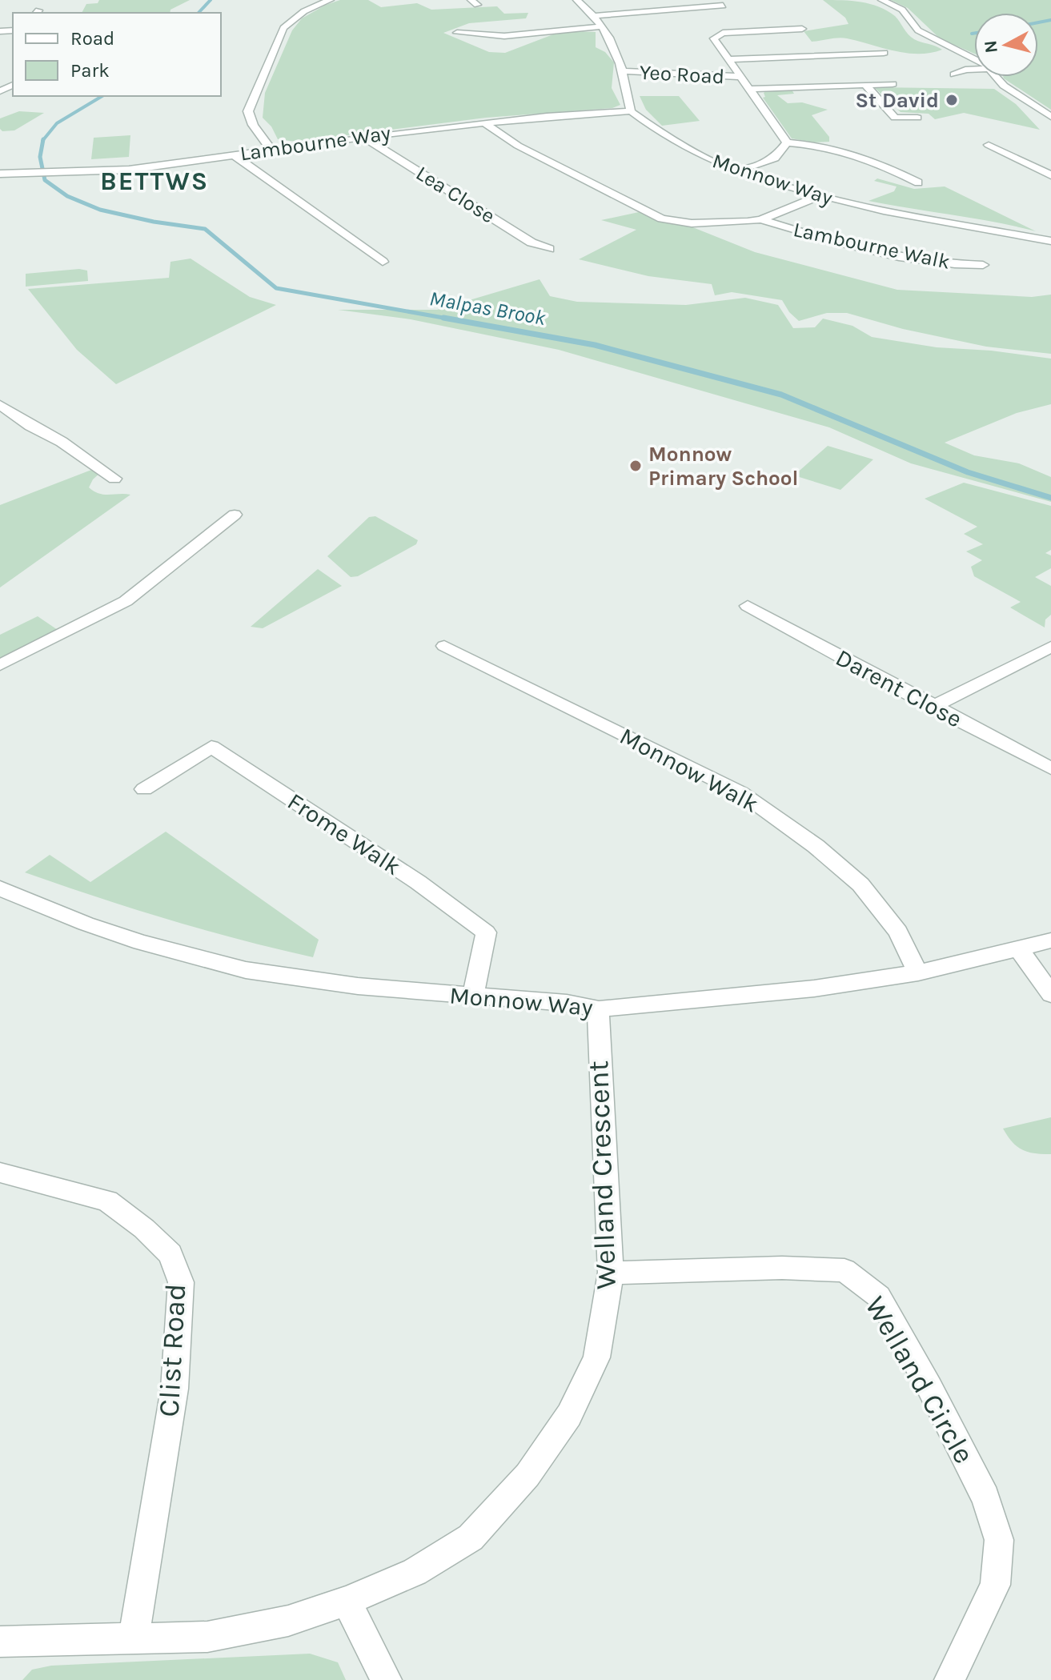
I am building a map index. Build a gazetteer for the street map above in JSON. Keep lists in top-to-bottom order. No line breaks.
{"streets":{"street":["Yeo Road","Lambourne Way","Monnow Way","Lea Close","Lambourne Walk","Darent Close","Monnow Walk","Frome Walk","Welland Crescent","Clist Road","Welland Circle"]},"crossings":[["Lambourne Way","Monnow Way"],["Lambourne Way","Lea Close"],["Monnow Way","Monnow Walk"],["Monnow Way","Frome Walk"],["Monnow Way","Welland Crescent"],["Welland Crescent","Clist Road"],["Welland Crescent","Welland Circle"]],"districts":["BETTWS"],"water":["Malpas Brook"],"places":["St David","Monnow Primary School"],"legend":["Road","Park"],"north":"left"}
